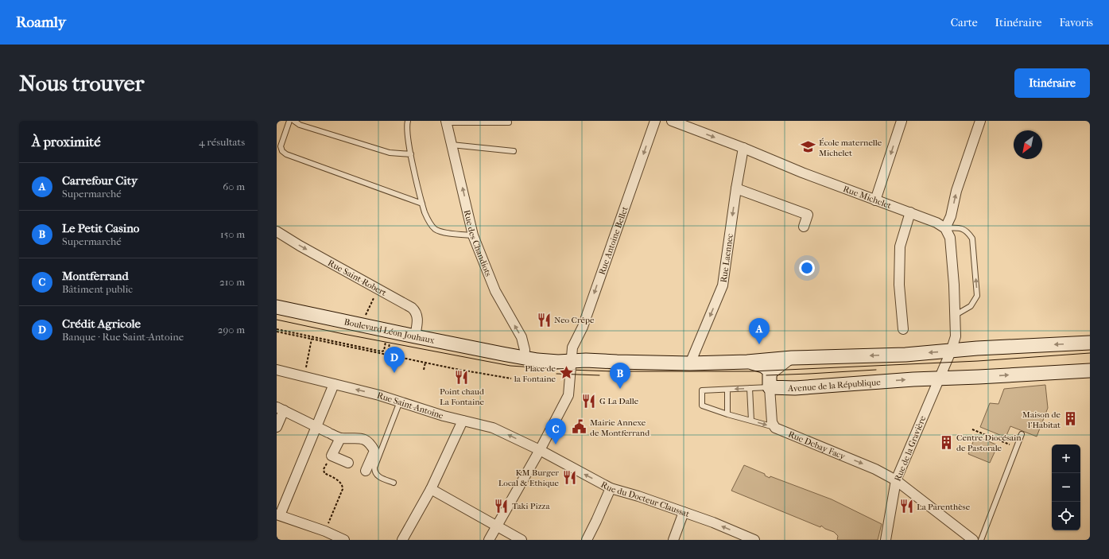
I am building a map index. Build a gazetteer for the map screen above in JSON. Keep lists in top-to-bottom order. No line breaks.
{"streets":{"main road":["Boulevard Léon Jouhaux","Avenue de la République"],"street":["Rue Michelet","Rue Antoine Bellet","Rue des Chandiots","Rue Laennec","Rue Saint-Robert","Rue Saint-Antoine","Rue Debay Facy","Rue de la Gravière","Rue du Docteur Claussat"]},"crossings":[["Rue Michelet","Rue Laennec"],["Rue des Chandiots","Boulevard Léon Jouhaux"],["Rue Saint-Robert","Boulevard Léon Jouhaux"],["Avenue de la République","Rue de la Gravière"],["Rue Saint-Antoine","Rue du Docteur Claussat"],["Rue Debay Facy","Rue de la Gravière"]],"one_way":["Rue Antoine Bellet","Rue des Chandiots","Rue Laennec","Rue Saint-Robert","Rue Debay Facy","Rue du Docteur Claussat"],"places":{"school or university":["École maternelle Michelet"],"restaurant":["Neo Crêpe","Point chaud La Fontaine","G La Dalle","KM Burger Local & Ethique","Taki Pizza","La Parenthèse"],"place":["Place de la Fontaine"],"building":["Maison de l'Habitat","Centre Diocésain de Pastorale"],"public building":["Mairie Annexe de Montferrand"]},"north":"bottom left","page":{"header":"Roamly","nav":["Carte","Itinéraire","Favoris"],"buttons":"Itinéraire","title":"Nous trouver","heading":["À proximité","4 résultats"],"list":[{"mark":"A","name":"Carrefour City","note":"Supermarché","value":"60 m"},{"mark":"B","name":"Le Petit Casino","note":"Supermarché","value":"150 m"},{"mark":"C","name":"Montferrand","note":"Bâtiment public","value":"210 m"},{"mark":"D","name":"Crédit Agricole","note":"Banque · Rue Saint-Antoine","value":"290 m"}],"pins":["A","D","B","C"],"map_buttons":["+","−"]}}
